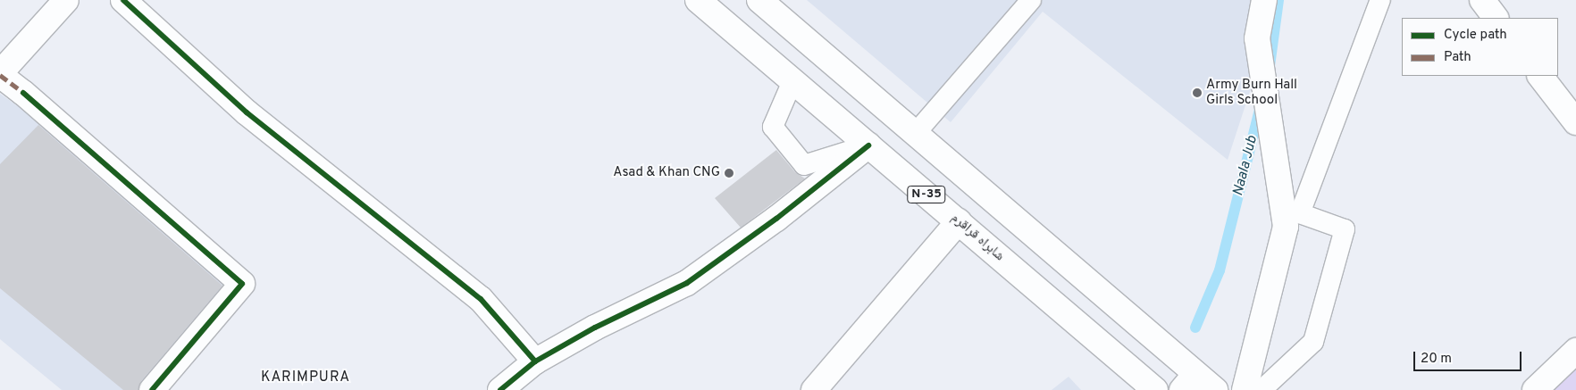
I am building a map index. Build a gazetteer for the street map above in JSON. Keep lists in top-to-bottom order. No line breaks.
{"streets":{"main road":["N-35","شاہراہ قراقرم"]},"districts":["KARIMPURA"],"water":["Naala Jub"],"places":["Army Burn Hall Girls School","Asad & Khan CNG"],"legend":["Cycle path","Path"],"scale_bar":"20 m"}
